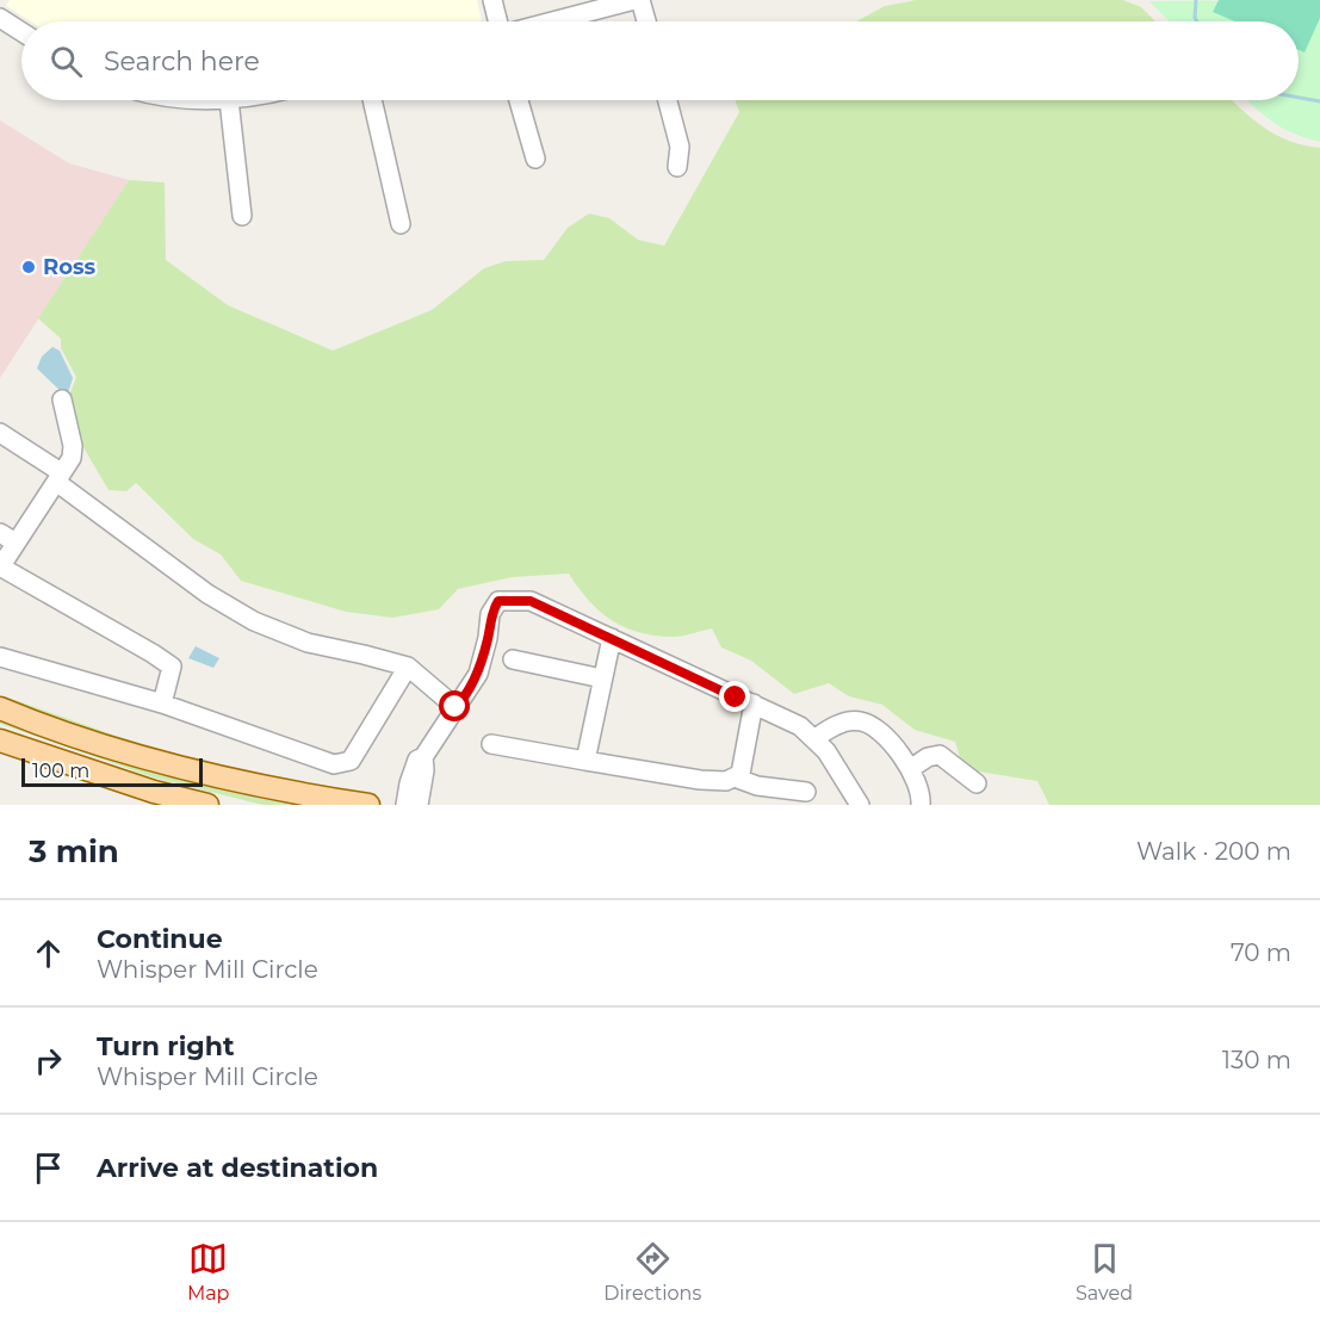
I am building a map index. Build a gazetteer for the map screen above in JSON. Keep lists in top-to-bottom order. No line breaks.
{"places":["Ross"],"scale_bar":"100 m","page":{"search":"Search here","scale":"100 m","heading":["3 min","Walk · 200 m"],"list":[["Continue","Whisper Mill Circle","70 m"],["Turn right","Whisper Mill Circle","130 m"],"Arrive at destination"],"nav":["Map","Directions","Saved"]}}
